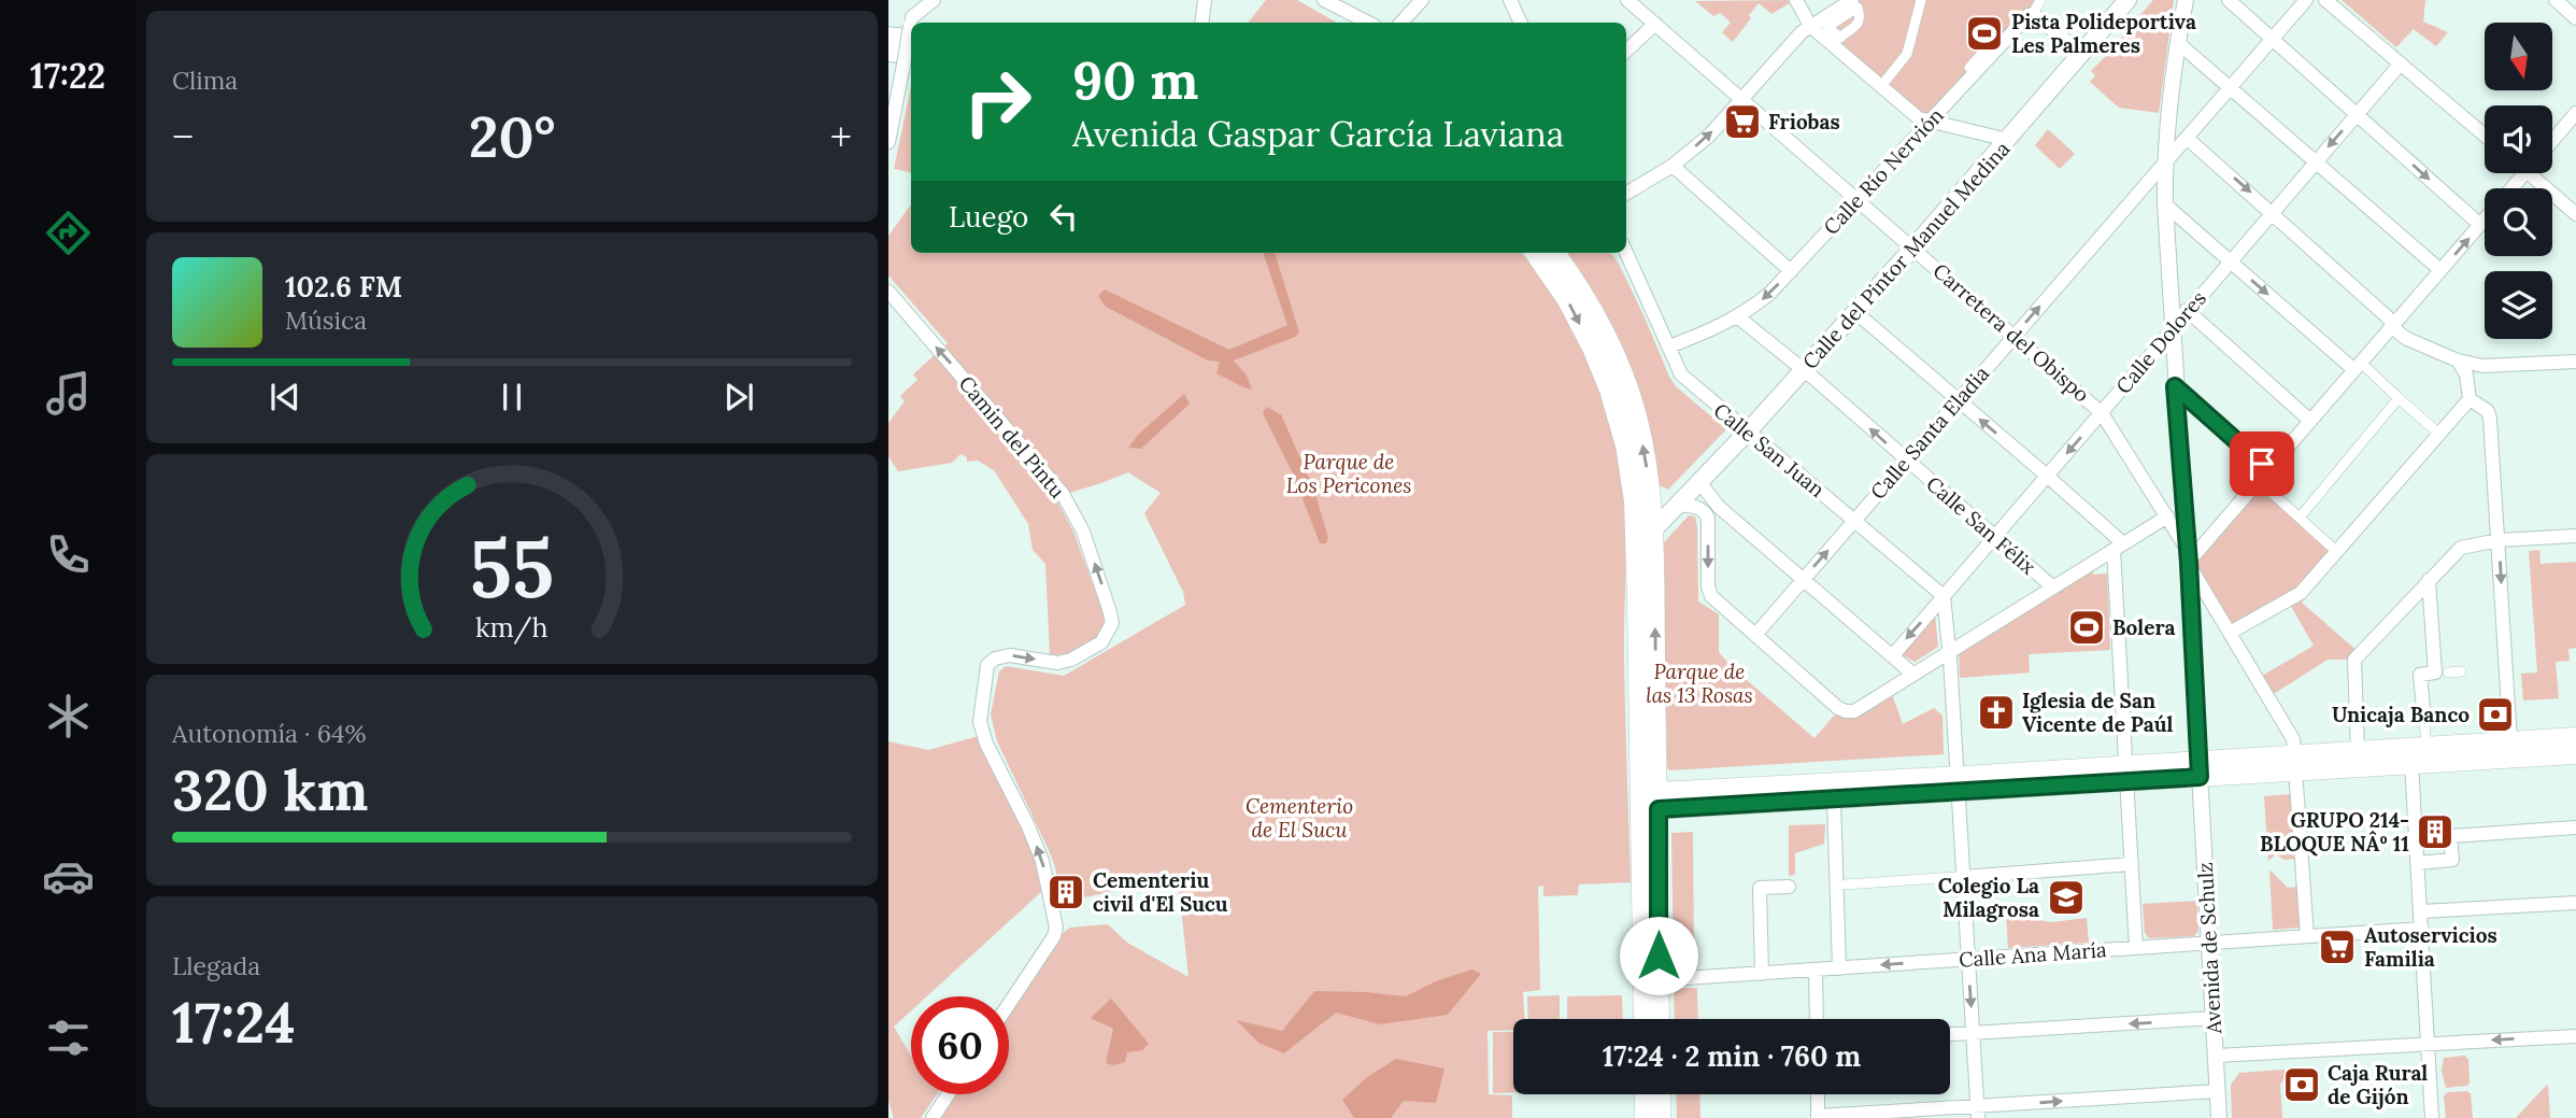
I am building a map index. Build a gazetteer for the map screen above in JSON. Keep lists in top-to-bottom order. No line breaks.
{"streets":{"main road":["Calle del Pintor Manuel Medina"],"street":["Calle Río Nervión","Carretera del Obispo","Calle Dolores","Calle Santa Eladia","Camin del Pintu","Calle San Juan","Calle San Félix","Avenida de Schulz","Calle Ana María"]},"crossings":[["Calle Río Nervión","Carretera del Obispo"],["Calle Río Nervión","Calle San Juan"],["Calle Río Nervión","Calle San Félix"],["Calle del Pintor Manuel Medina","Carretera del Obispo"],["Calle del Pintor Manuel Medina","Calle San Juan"],["Calle del Pintor Manuel Medina","Calle San Félix"],["Carretera del Obispo","Calle Dolores"],["Carretera del Obispo","Calle Santa Eladia"],["Carretera del Obispo","Avenida de Schulz"],["Carretera del Obispo","Calle Ana María"],["Calle Dolores","Calle San Juan"],["Calle Dolores","Calle San Félix"],["Calle Dolores","Avenida de Schulz"],["Calle Santa Eladia","Calle San Juan"],["Calle Santa Eladia","Calle San Félix"],["Calle Santa Eladia","Avenida de Schulz"],["Avenida de Schulz","Calle Ana María"]],"one_way":["Calle Santa Eladia"],"parks":["Parque de Los Pericones","Parque de las 13 Rosas","Cementerio de El Sucu"],"places":{"sports":["Pista Polideportiva Les Palmeres","Bolera"],"supermarket":["Friobas","Autoservicios Familia"],"church":["Iglesia de San Vicente de Paúl"],"bank":["Unicaja Banco","Caja Rural de Gijón"],"building":["GRUPO 214- BLOQUE NÂº 11","Cementeriu civil d'El Sucu"],"school or university":["Colegio La Milagrosa"]},"north":"bottom","page":{"tabs":"17:22","tile":["Clima",["Autonomía · 64%","320 km"],["Llegada","17:24"]],"turn":["90 m","Avenida Gaspar García Laviana"],"heat":["−","20°","+"],"then":"Luego","song":["102.6 FM","Música"],"limit":"60","trip":"17:24 · 2 min · 760 m","gauge":["55","km/h"]}}
